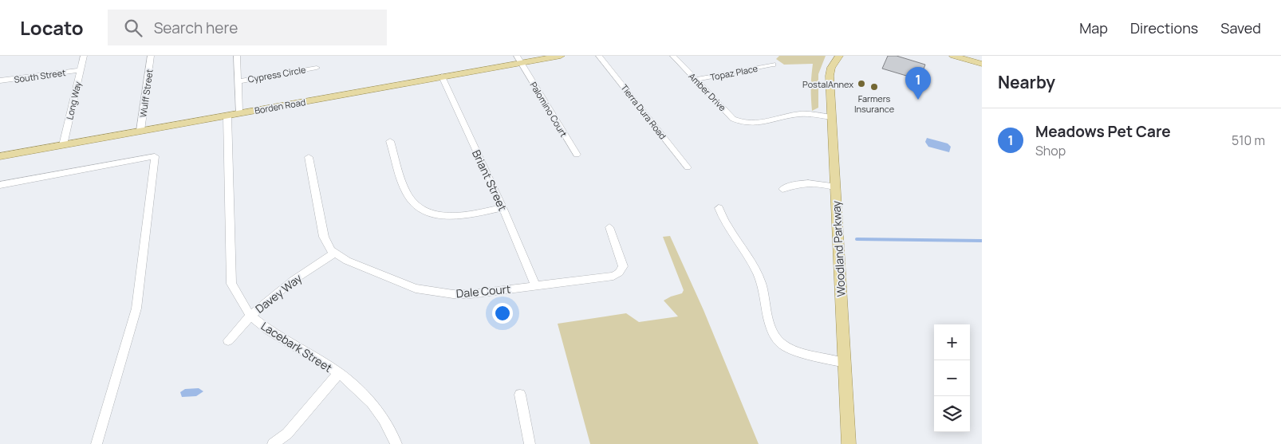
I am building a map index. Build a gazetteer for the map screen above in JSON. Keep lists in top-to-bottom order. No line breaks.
{"streets":{"main road":["Borden Road","Woodland Parkway"],"street":["Topaz Place","Cypress Circle","South Street","Amber Drive","Wulff Street","Long Way","Palomino Court","Tierra Dura Road","Briant Street","Dale Court","Davey Way","Lacebark Street"]},"crossings":[["Topaz Place","Amber Drive"],["South Street","Long Way"],["Amber Drive","Woodland Parkway"],["Wulff Street","Borden Road"],["Long Way","Borden Road"],["Borden Road","Palomino Court"],["Borden Road","Briant Street"],["Borden Road","Lacebark Street"],["Briant Street","Dale Court"],["Dale Court","Davey Way"],["Davey Way","Lacebark Street"]],"places":["PostalAnnex","Farmers Insurance"],"page":{"header":"Locato","search":"Search here","nav":["Map","Directions","Saved"],"heading":"Nearby","pins":"1","list":[{"mark":"1","name":"Meadows Pet Care","note":"Shop","value":"510 m"}],"map_buttons":["+","−"]}}
